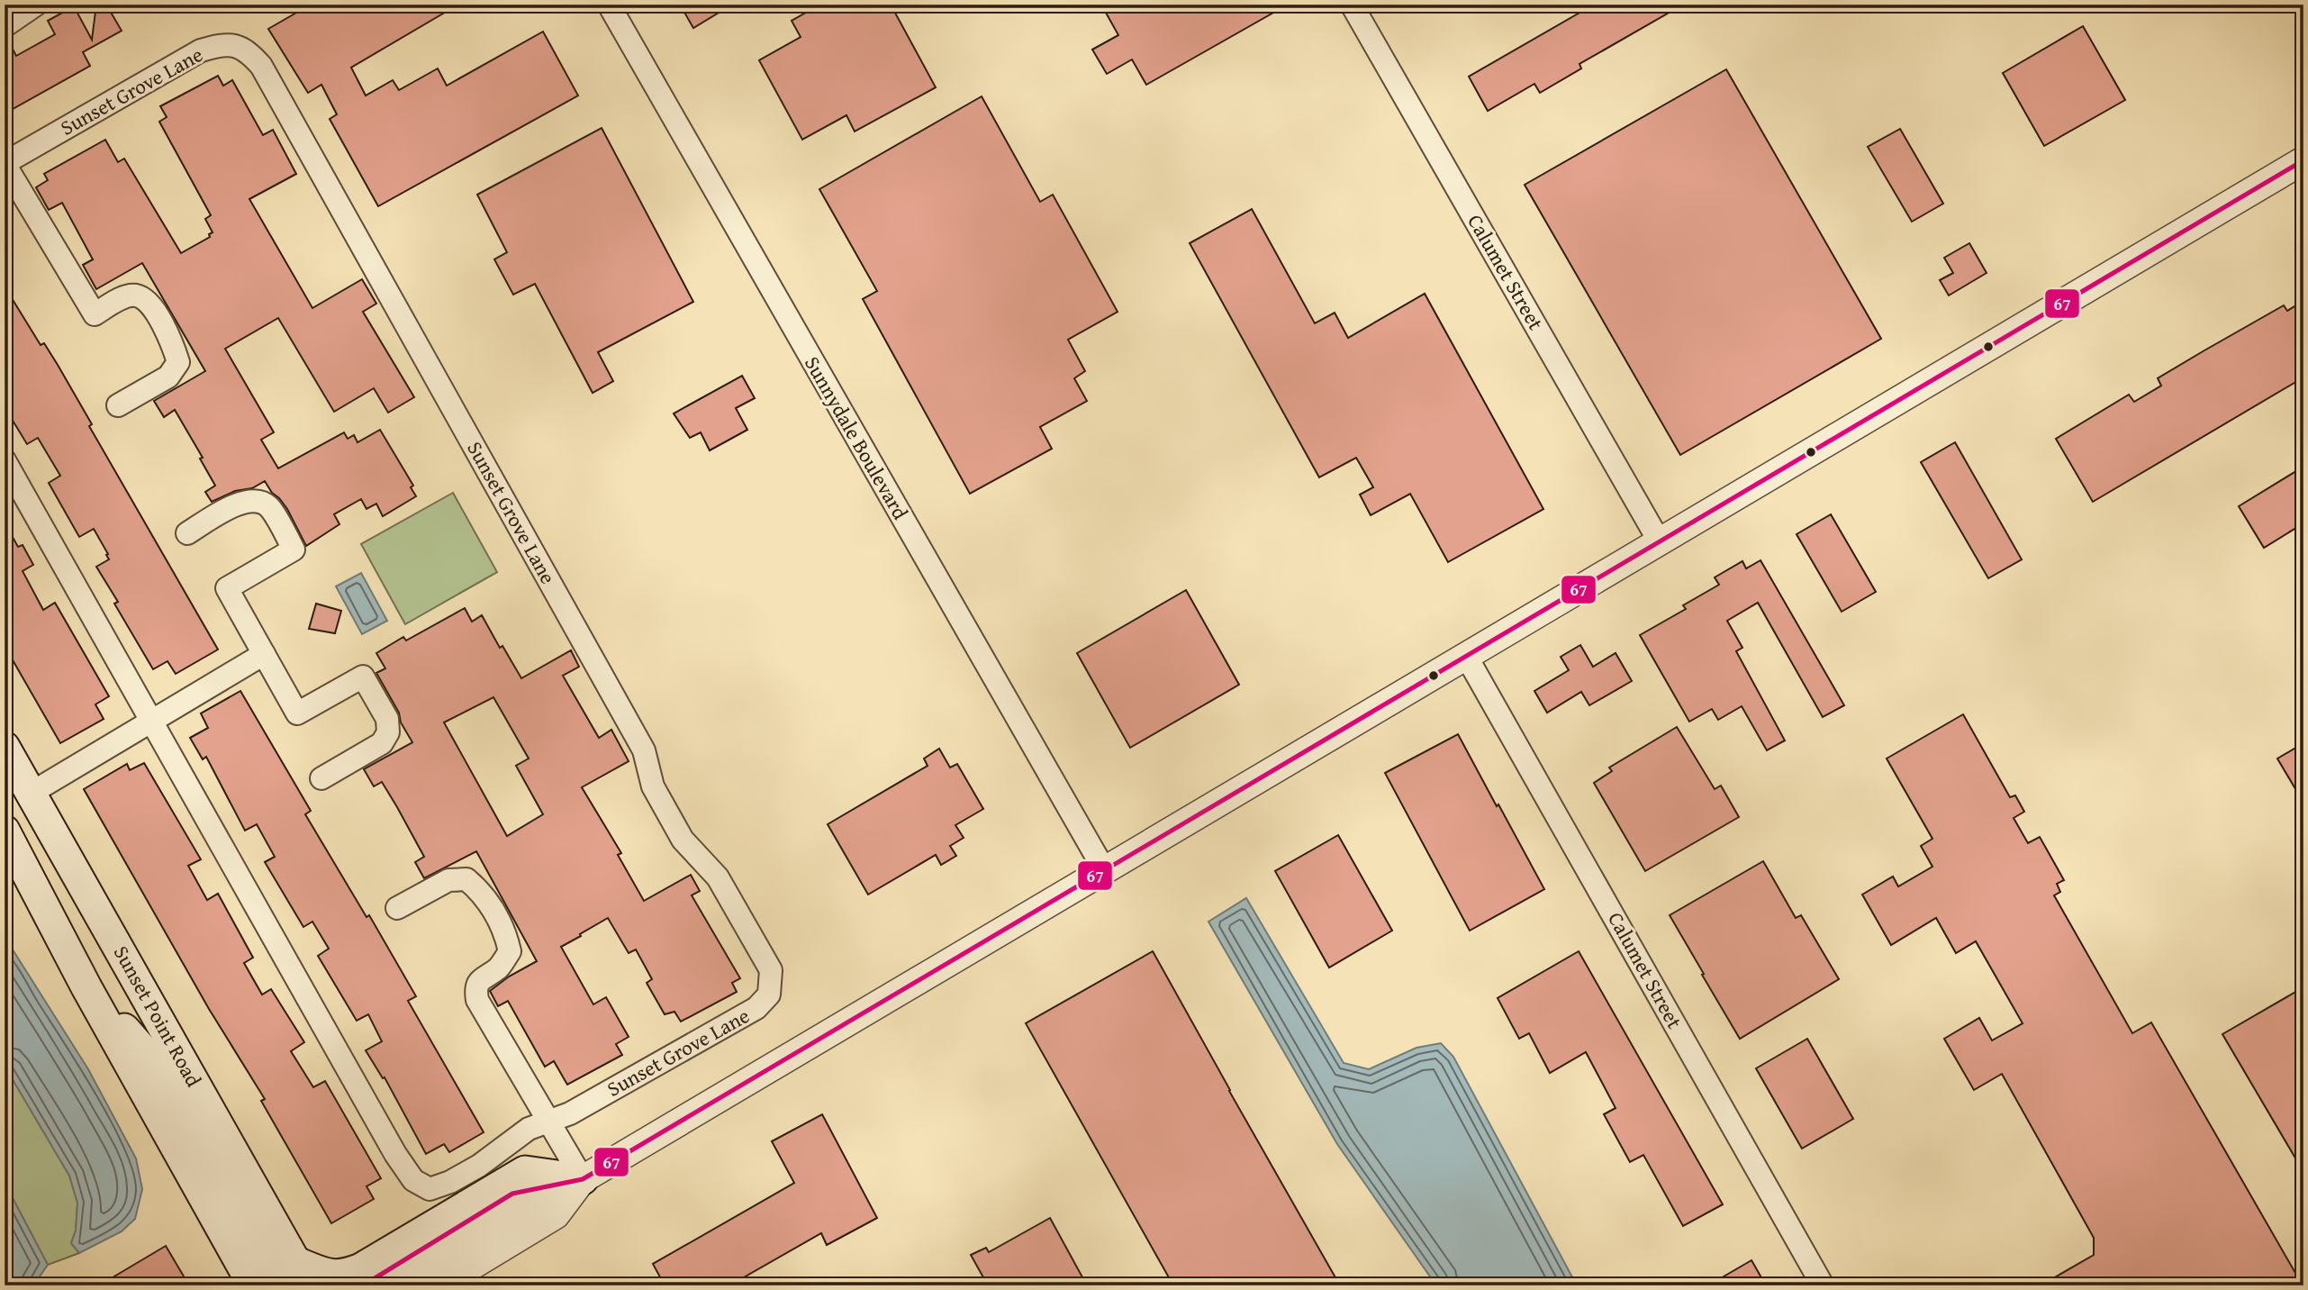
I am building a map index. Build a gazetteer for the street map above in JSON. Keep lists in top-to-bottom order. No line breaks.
{"streets":{"main road":["Sunset Point Road"],"street":["Sunset Grove Lane","Calumet Street","Sunnydale Boulevard"]},"lines":["transit line 67"]}
